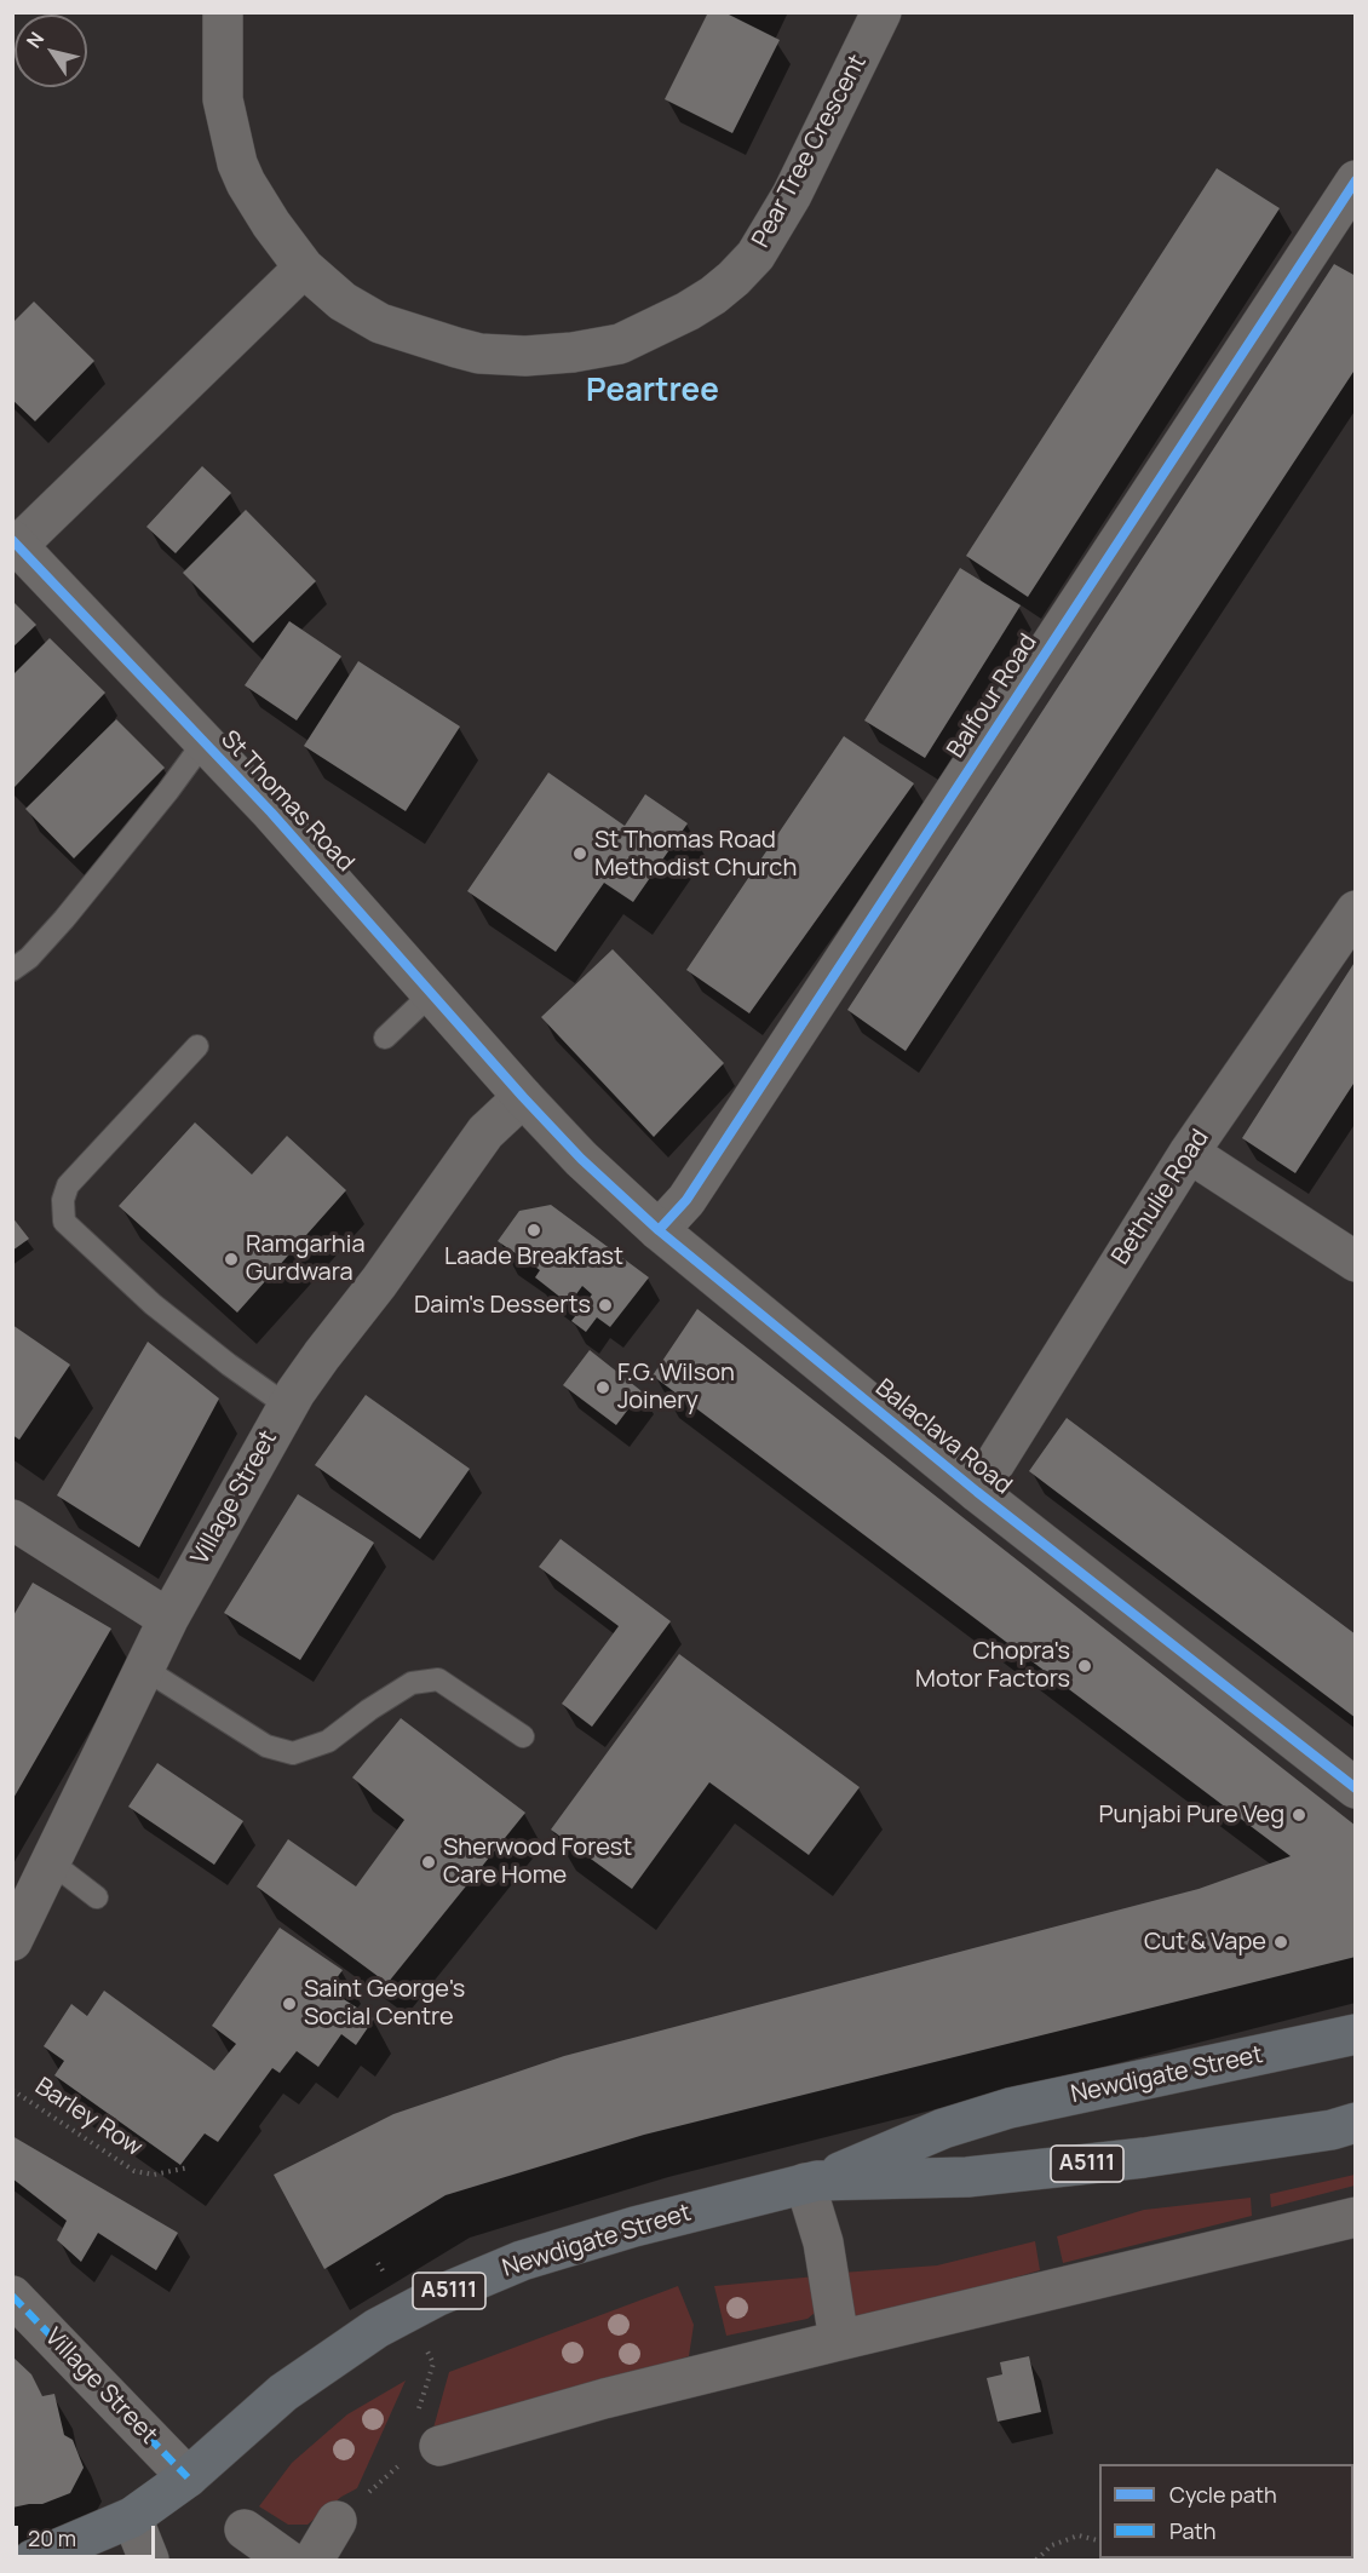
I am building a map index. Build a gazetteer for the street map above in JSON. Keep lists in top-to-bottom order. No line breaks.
{"streets":{"highway":["Newdigate Street","A5111"],"street":["Pear Tree Crescent","Balfour Road","St Thomas Road","Bethulie Road","Balaclava Road","Village Street"],"path":["Barley Row"]},"crossings":[["Balfour Road","Balaclava Road"],["St Thomas Road","Balaclava Road"],["St Thomas Road","Village Street"],["Bethulie Road","Balaclava Road"],["Balaclava Road","Village Street"],["Village Street","Newdigate Street"],["Village Street","A5111"],["Newdigate Street","A5111"]],"districts":["Peartree"],"places":["St Thomas Road Methodist Church","Laade Breakfast","Ramgarhia Gurdwara","Daim's Desserts","F.G. Wilson Joinery","Chopra's Motor Factors","Punjabi Pure Veg","Sherwood Forest Care Home","Cut & Vape","Saint George's Social Centre"],"legend":["Cycle path","Path"],"scale_bar":"20 m","north":"top left"}
